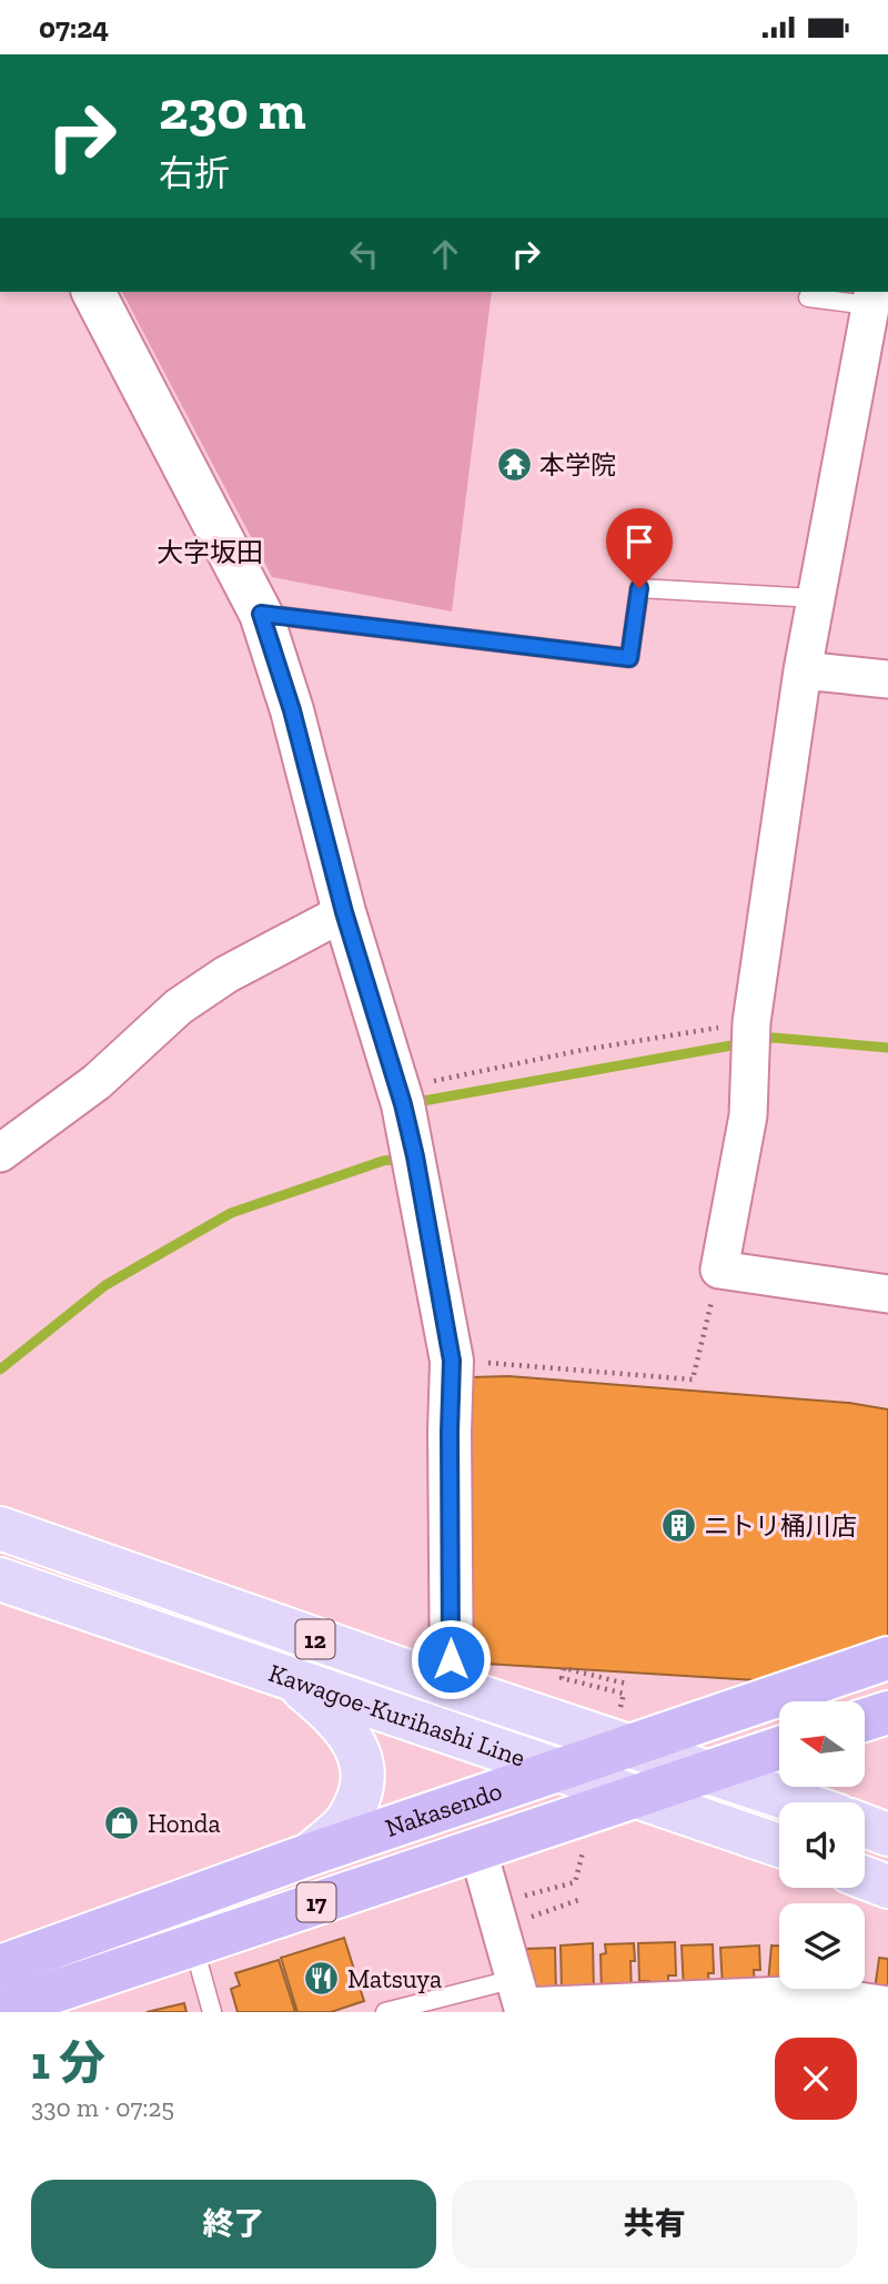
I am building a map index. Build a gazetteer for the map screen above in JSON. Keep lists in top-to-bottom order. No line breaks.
{"streets":{"highway":["Nakasendo","17"],"main road":["12","Kawagoe-Kurihashi Line"]},"crossings":[["Kawagoe-Kurihashi Line","Nakasendo"]],"districts":["大字坂田"],"places":{"temple":["本学院"],"building":["ニトリ桶川店"],"shop":["Honda"],"restaurant":["Matsuya"]},"north":"left","page":{"status":"07:24","turn":["230 m","右折"],"heading":["1 分","330 m · 07:25"],"buttons":["終了","共有"]}}
